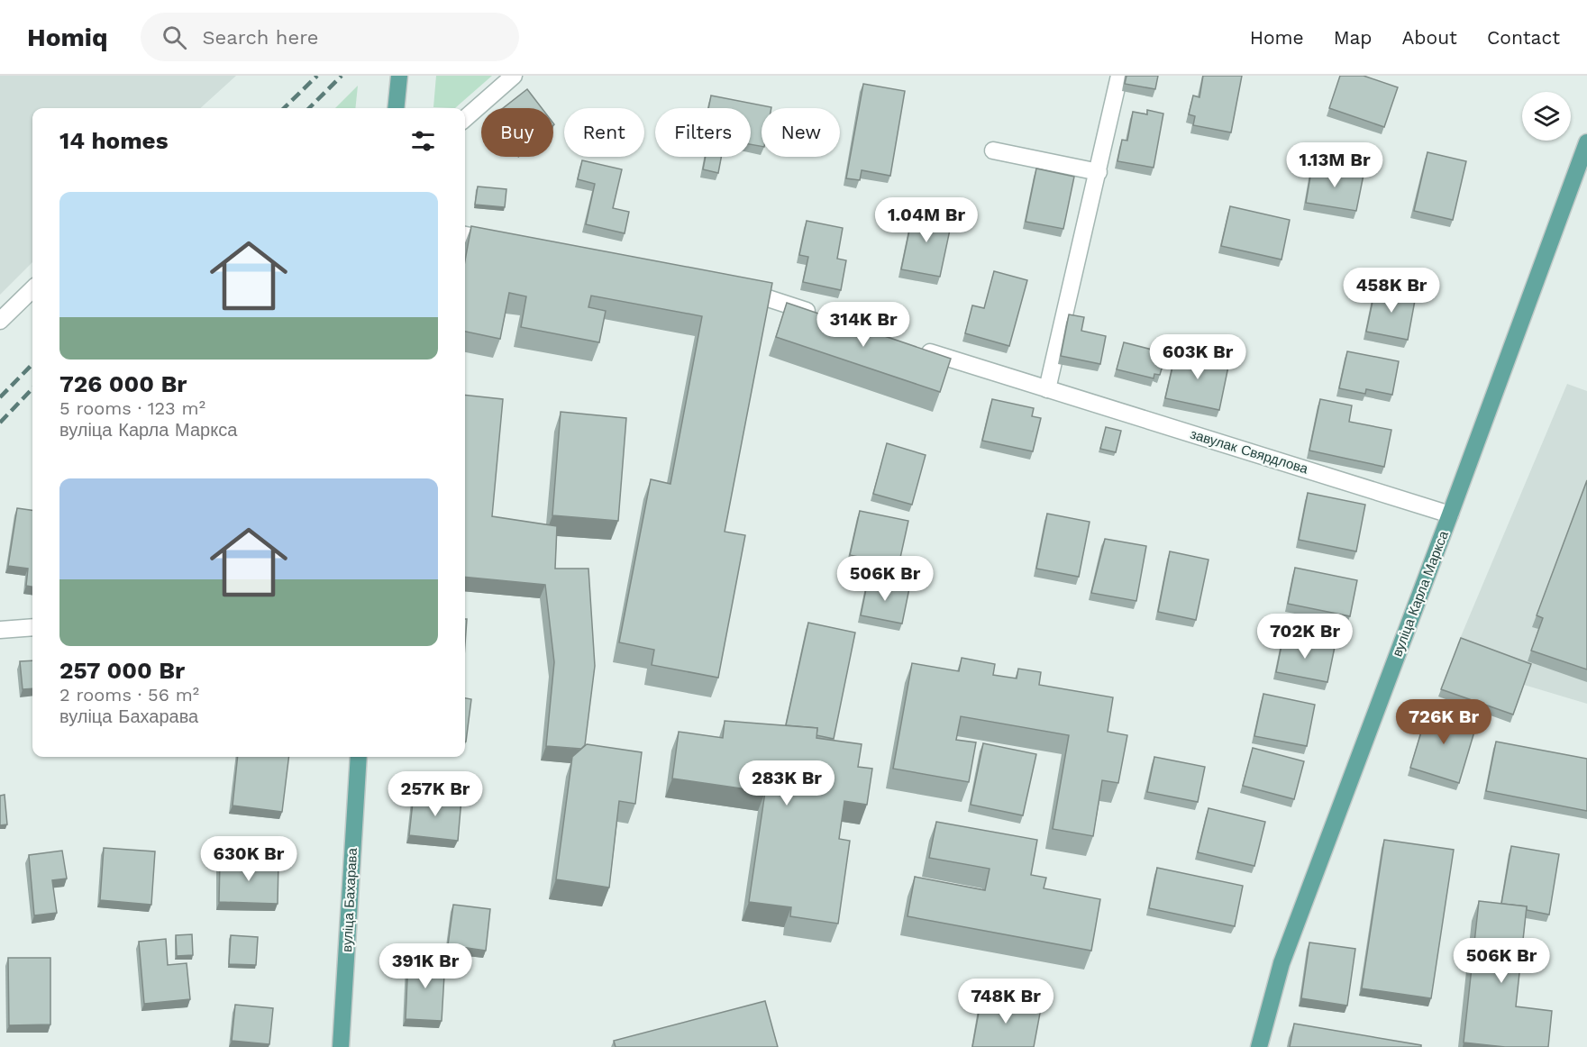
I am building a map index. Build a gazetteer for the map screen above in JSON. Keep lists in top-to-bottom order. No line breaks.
{"streets":{"main road":["вуліца Карла Маркса","вуліца Бахарава"],"street":["завулак Свярдлова"]},"crossings":[["завулак Свярдлова","вуліца Карла Маркса"]],"page":{"header":"Homiq","search":"Search here","nav":["Home","Map","About","Contact"],"chip":["Buy","Rent","Filters","New"],"heading":"14 homes","price":["1.13M Br","1.04M Br","458K Br","314K Br","603K Br","506K Br","702K Br","726K Br","283K Br","257K Br","630K Br","506K Br","391K Br","748K Br"],"list":[{"name":"726 000 Br","note":"5 rooms · 123 m² · вуліца Карла Маркса"},{"name":"257 000 Br","note":"2 rooms · 56 m² · вуліца Бахарава"}]}}
